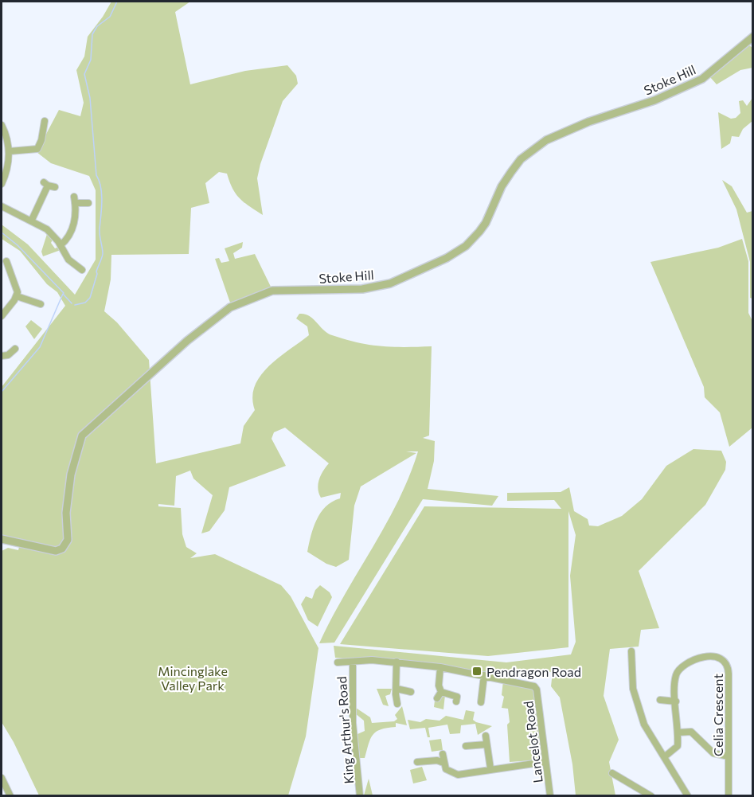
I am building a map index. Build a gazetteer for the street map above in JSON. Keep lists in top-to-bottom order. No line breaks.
{"streets":{"street":["Stoke Hill","Celia Crescent","King Arthur's Road","Lancelot Road"]},"parks":["Mincinglake Valley Park"],"places":{"transit":["Pendragon Road"]}}
